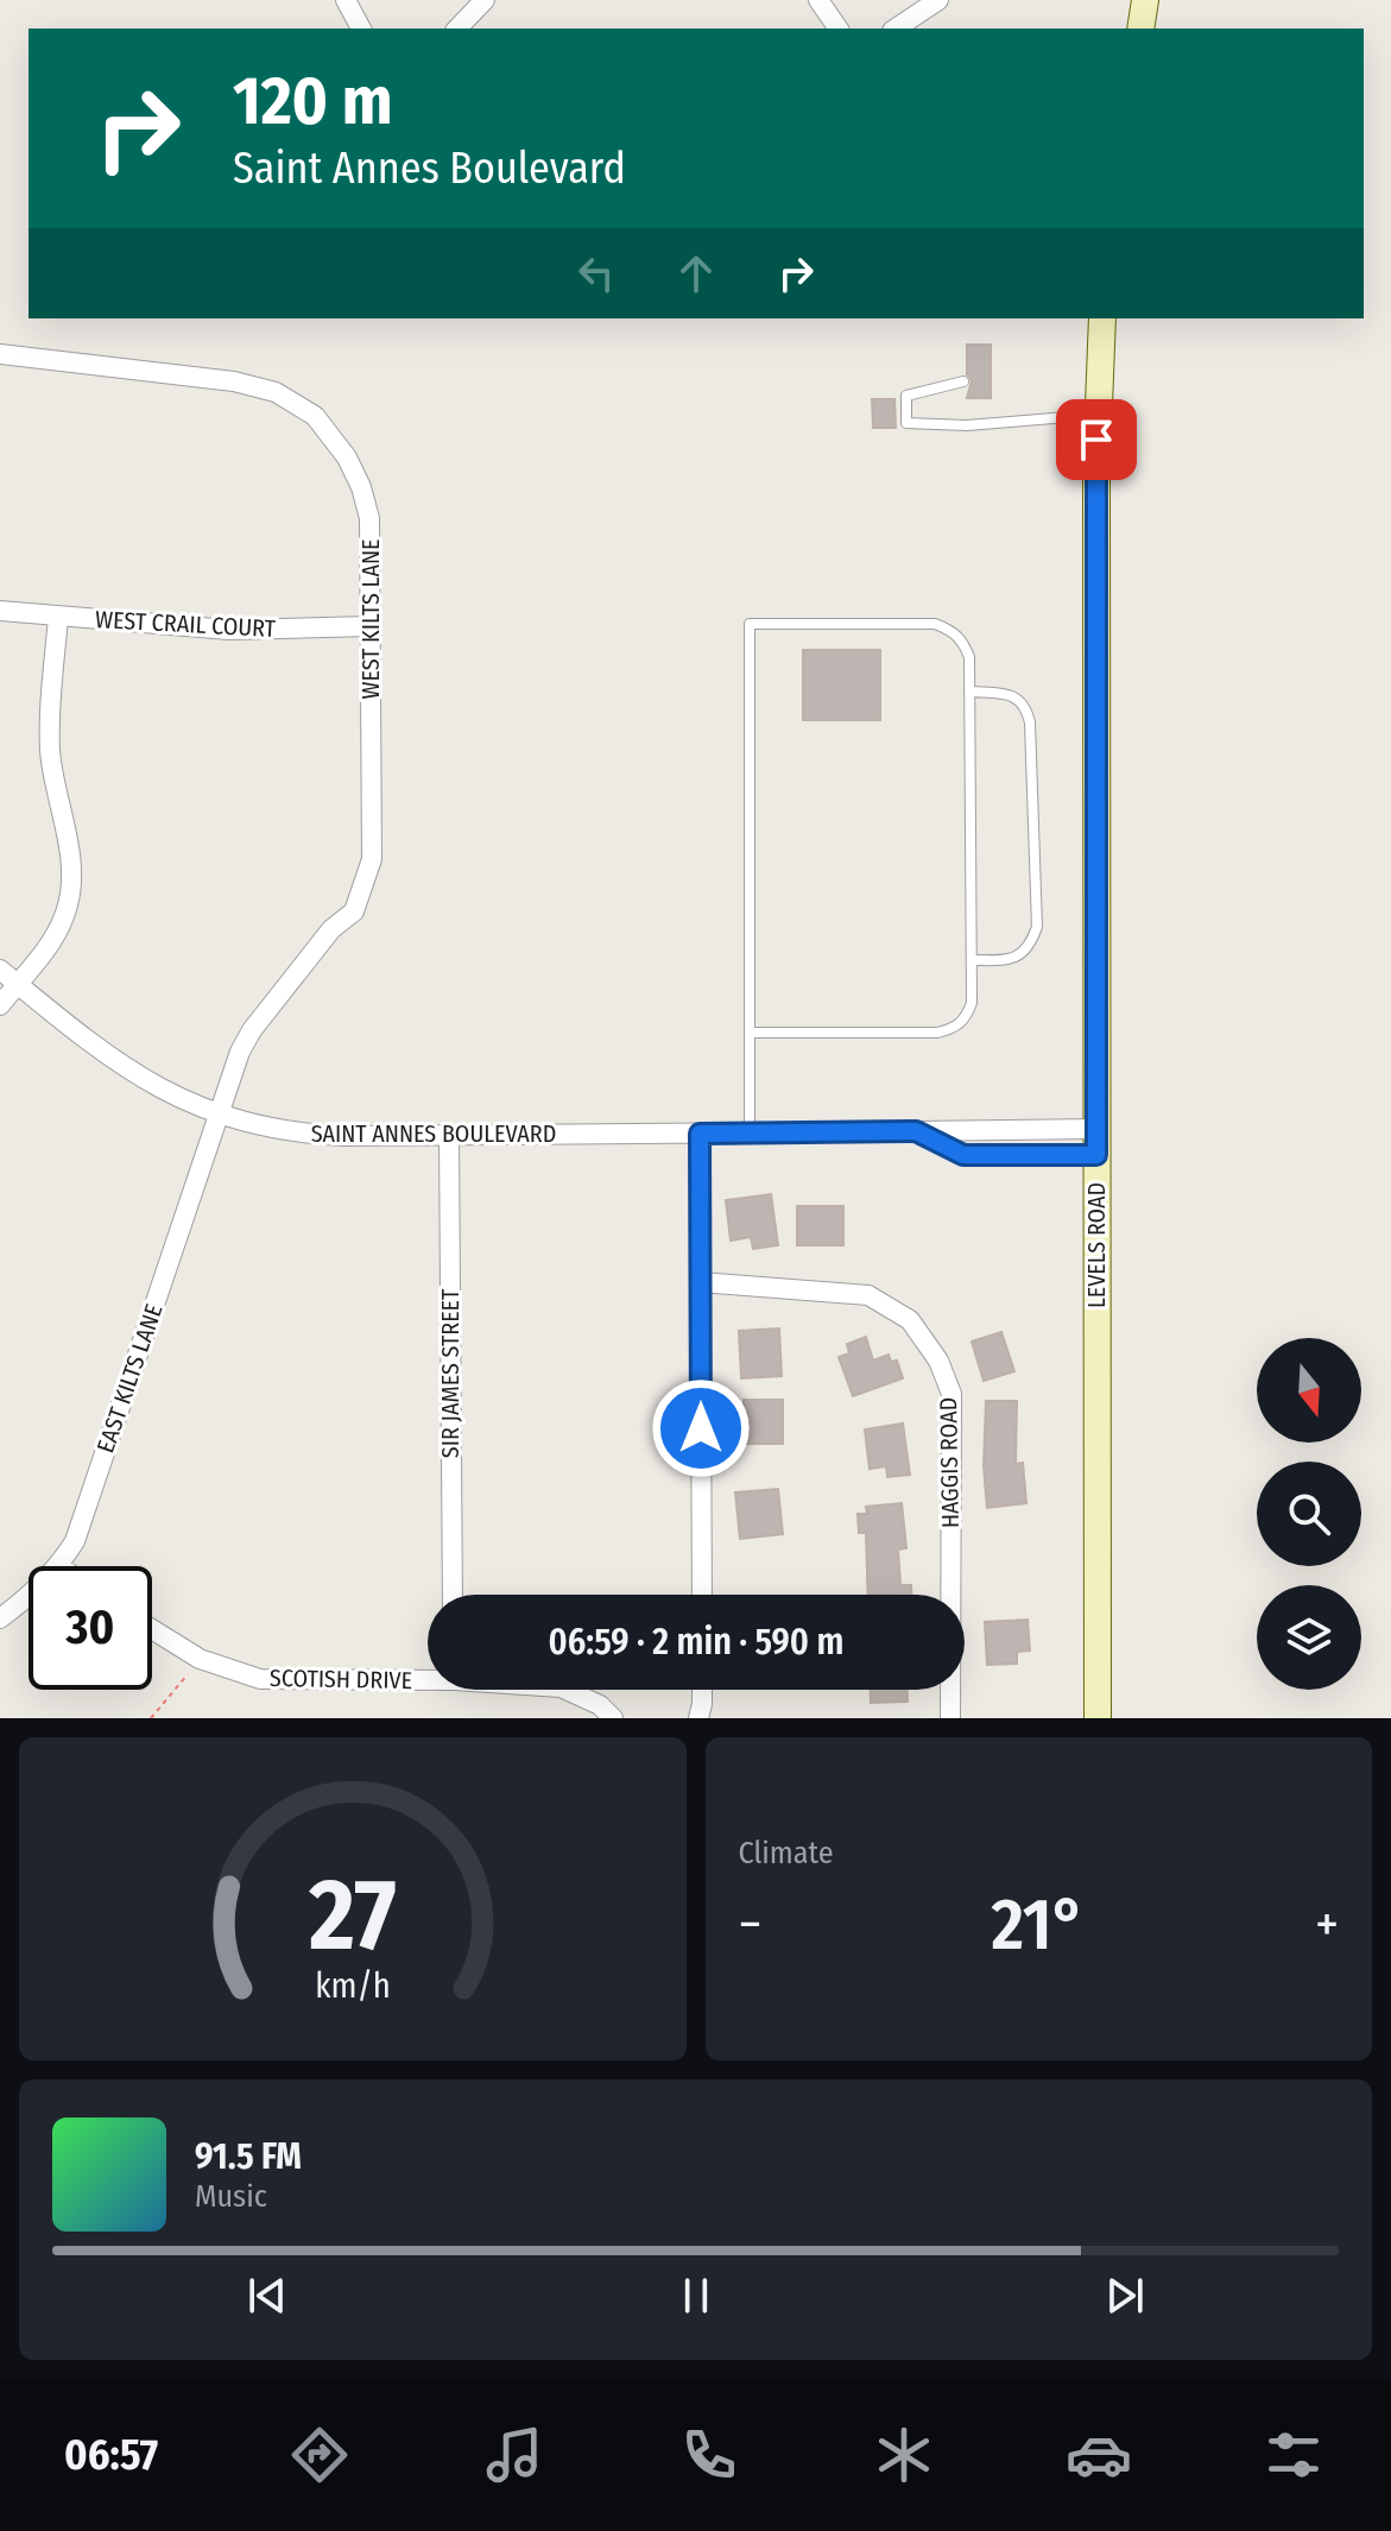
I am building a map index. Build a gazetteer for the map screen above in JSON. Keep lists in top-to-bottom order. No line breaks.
{"streets":{"main road":["LEVELS ROAD"],"street":["WEST KILTS LANE","WEST CRAIL COURT","SAINT ANNES BOULEVARD","SIR JAMES STREET","EAST KILTS LANE","HAGGIS ROAD","SCOTISH DRIVE"]},"crossings":[["WEST KILTS LANE","WEST CRAIL COURT"],["WEST KILTS LANE","SAINT ANNES BOULEVARD"],["WEST KILTS LANE","EAST KILTS LANE"],["SAINT ANNES BOULEVARD","LEVELS ROAD"],["SAINT ANNES BOULEVARD","SIR JAMES STREET"],["SAINT ANNES BOULEVARD","EAST KILTS LANE"]],"north":"bottom","page":{"turn":["120 m","Saint Annes Boulevard"],"limit":"30","trip":"06:59 · 2 min · 590 m","tile":"Climate","heat":["−","21°","+"],"song":["91.5 FM","Music"],"tabs":"06:57","gauge":["27","km/h"]}}
